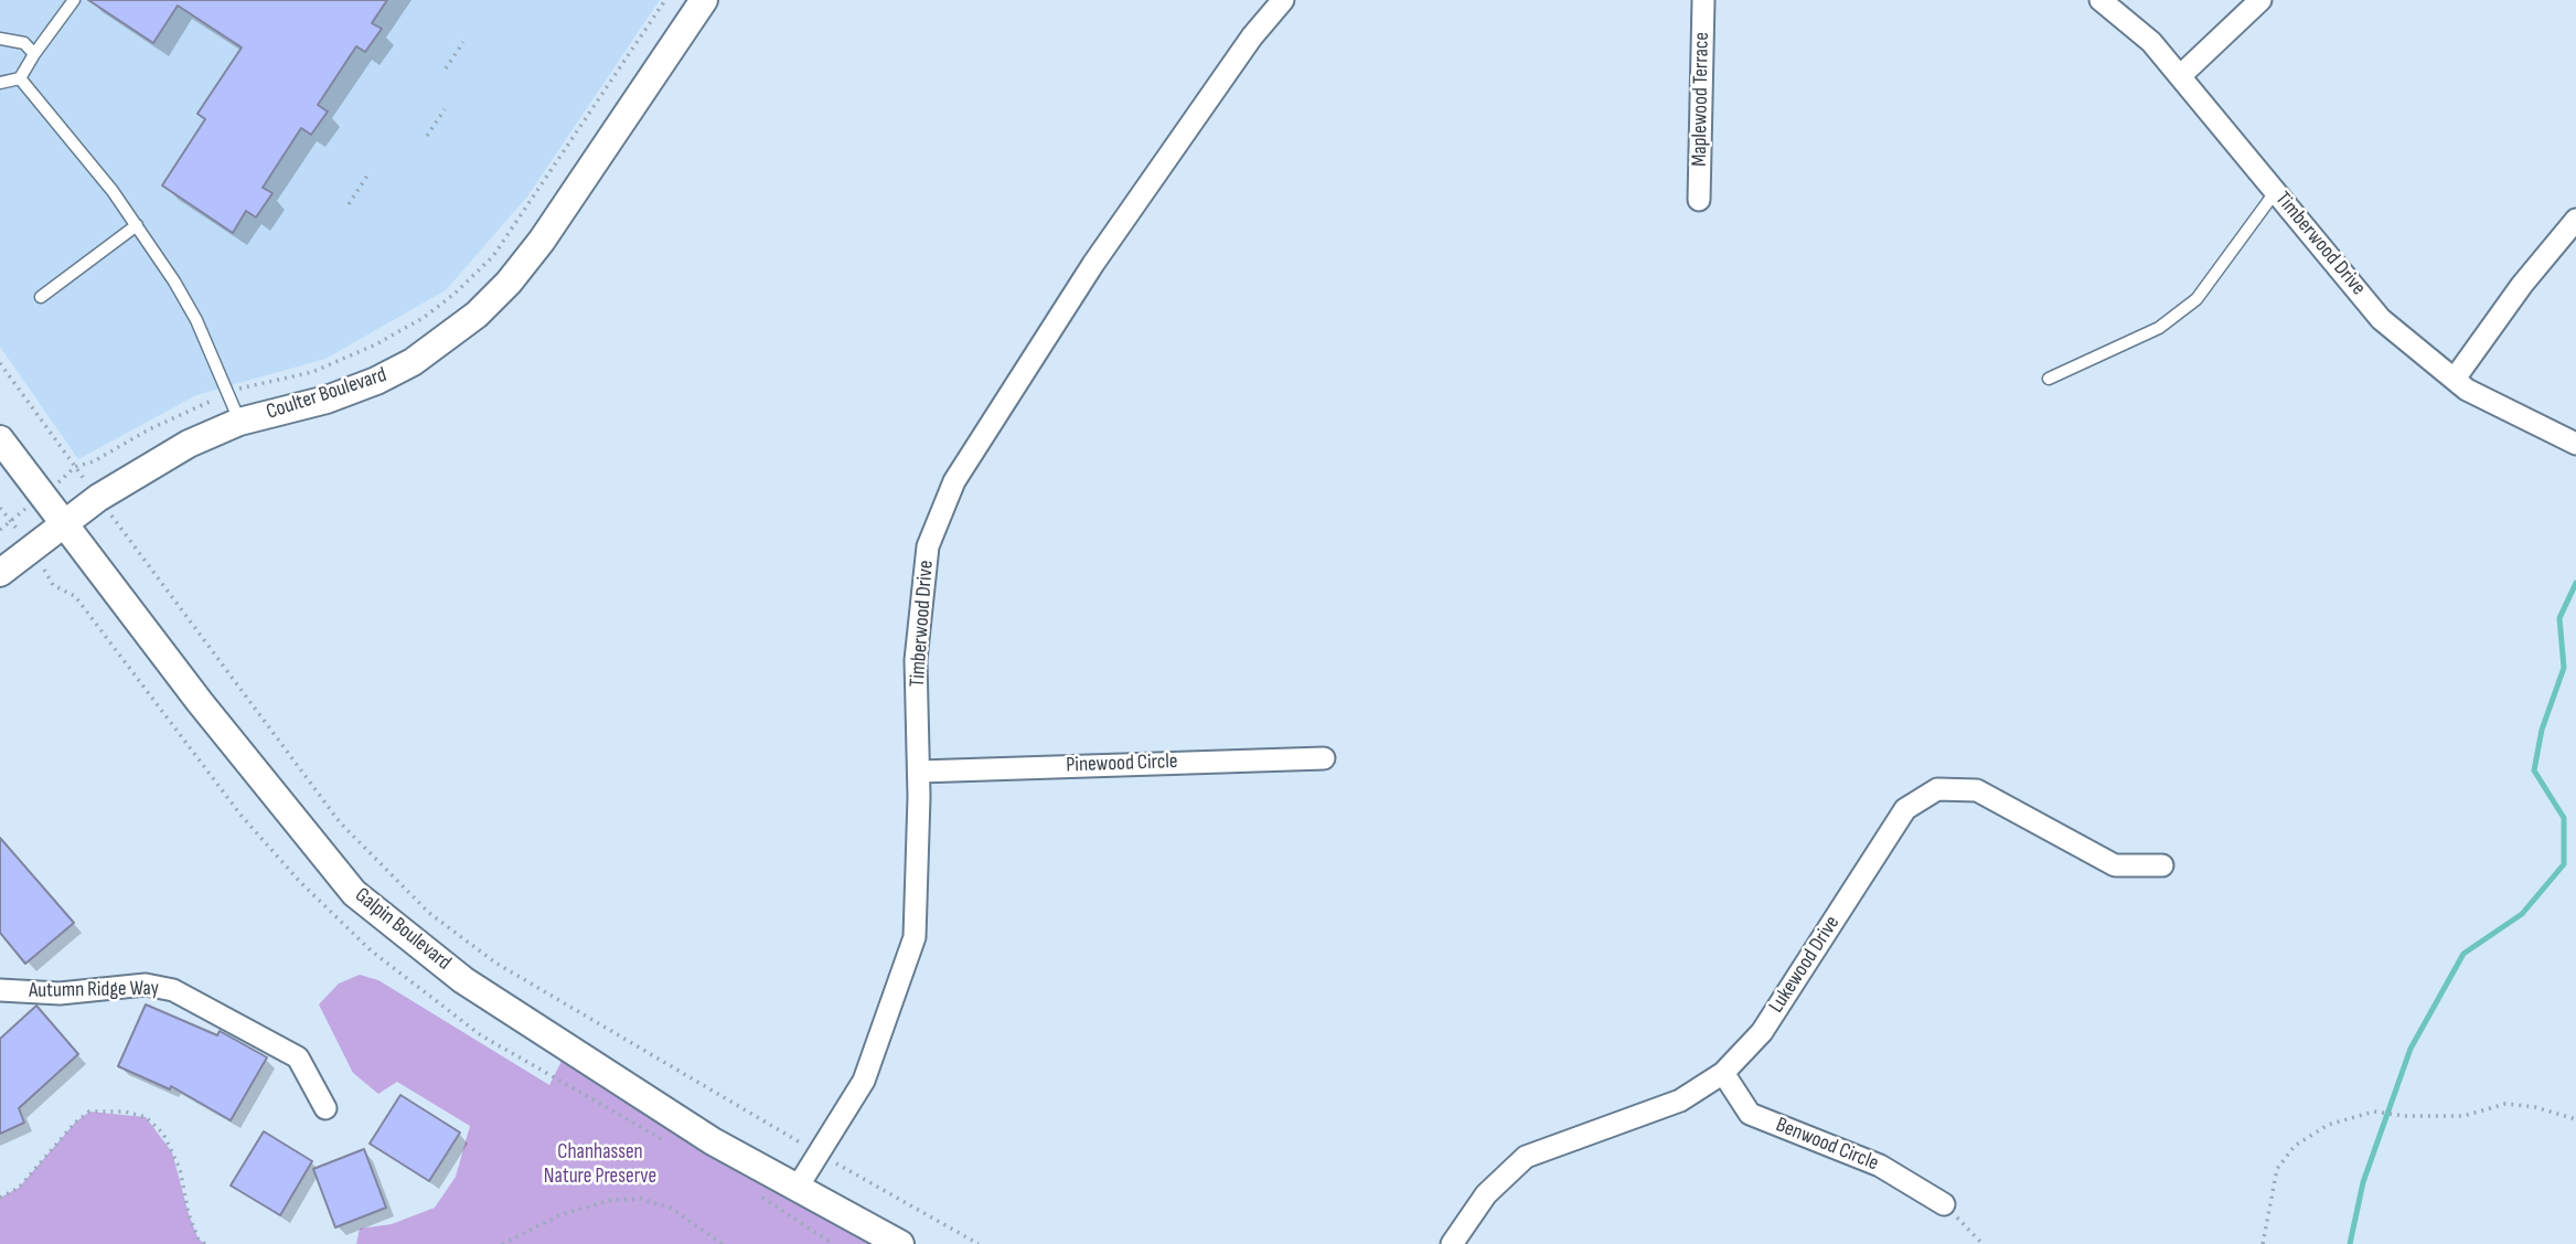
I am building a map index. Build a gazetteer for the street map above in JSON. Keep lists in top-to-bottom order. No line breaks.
{"streets":{"street":["Maplewood Terrace","Timberwood Drive","Coulter Boulevard","Pinewood Circle","Galpin Boulevard","Lukewood Drive","Autumn Ridge Way","Benwood Circle"]},"crossings":[["Timberwood Drive","Pinewood Circle"],["Timberwood Drive","Galpin Boulevard"],["Coulter Boulevard","Galpin Boulevard"],["Lukewood Drive","Benwood Circle"]],"parks":["Chanhassen Nature Preserve"]}
